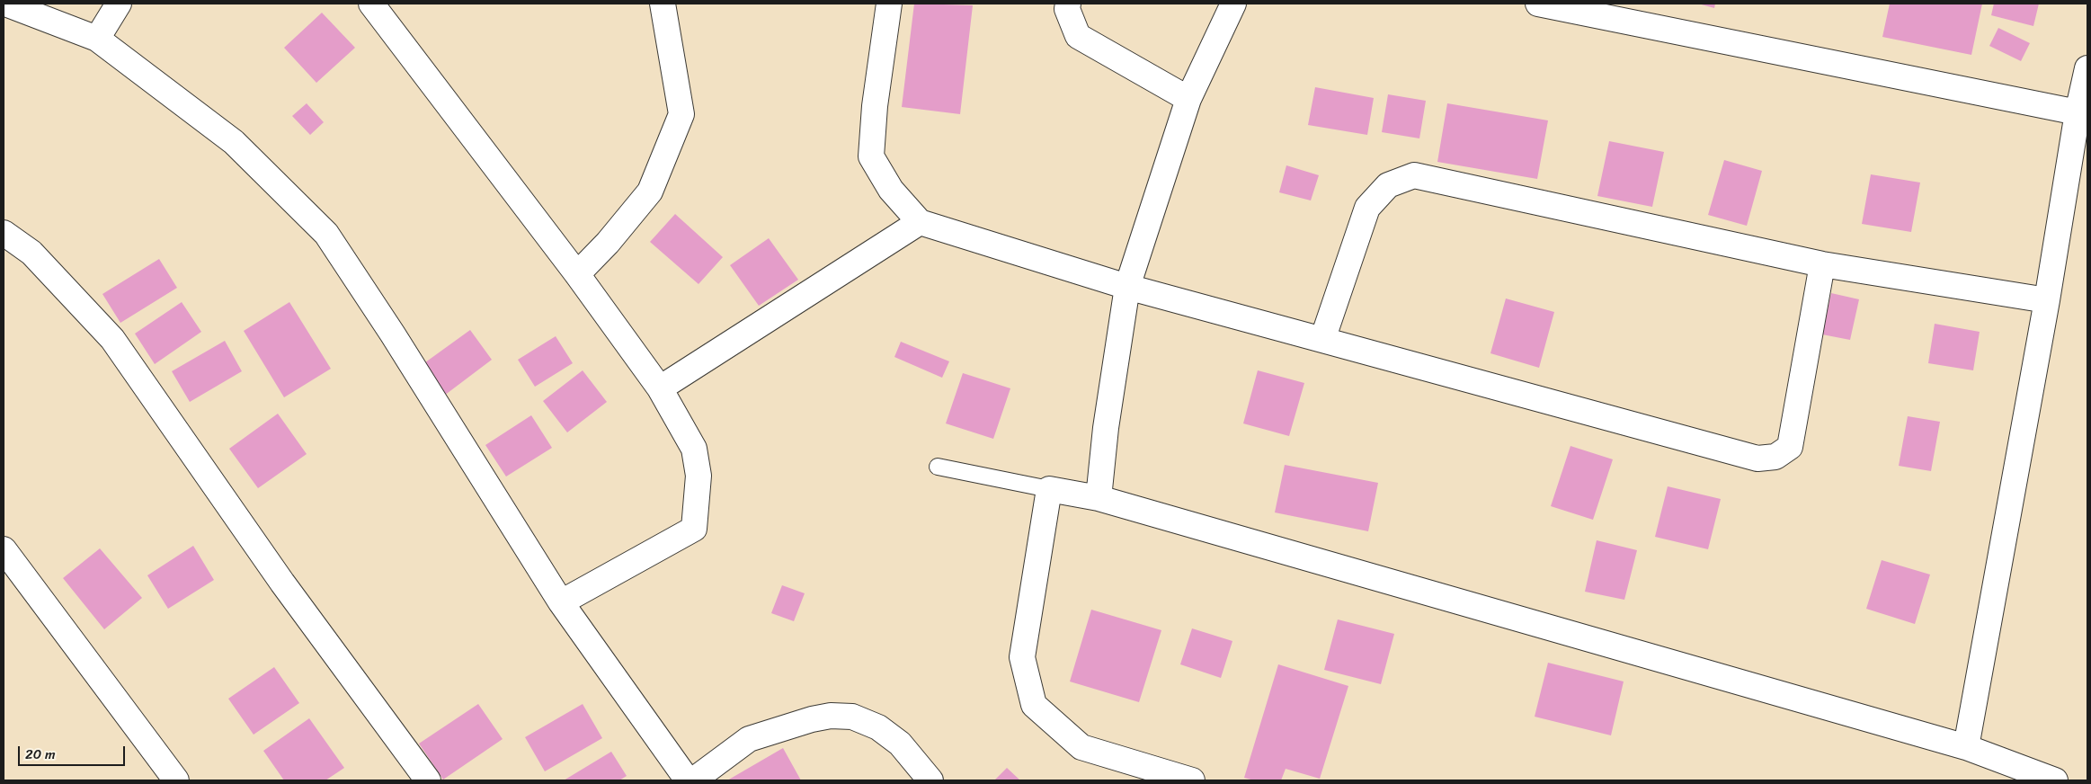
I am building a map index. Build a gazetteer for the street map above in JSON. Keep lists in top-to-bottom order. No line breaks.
{"scale_bar":"20 m"}
